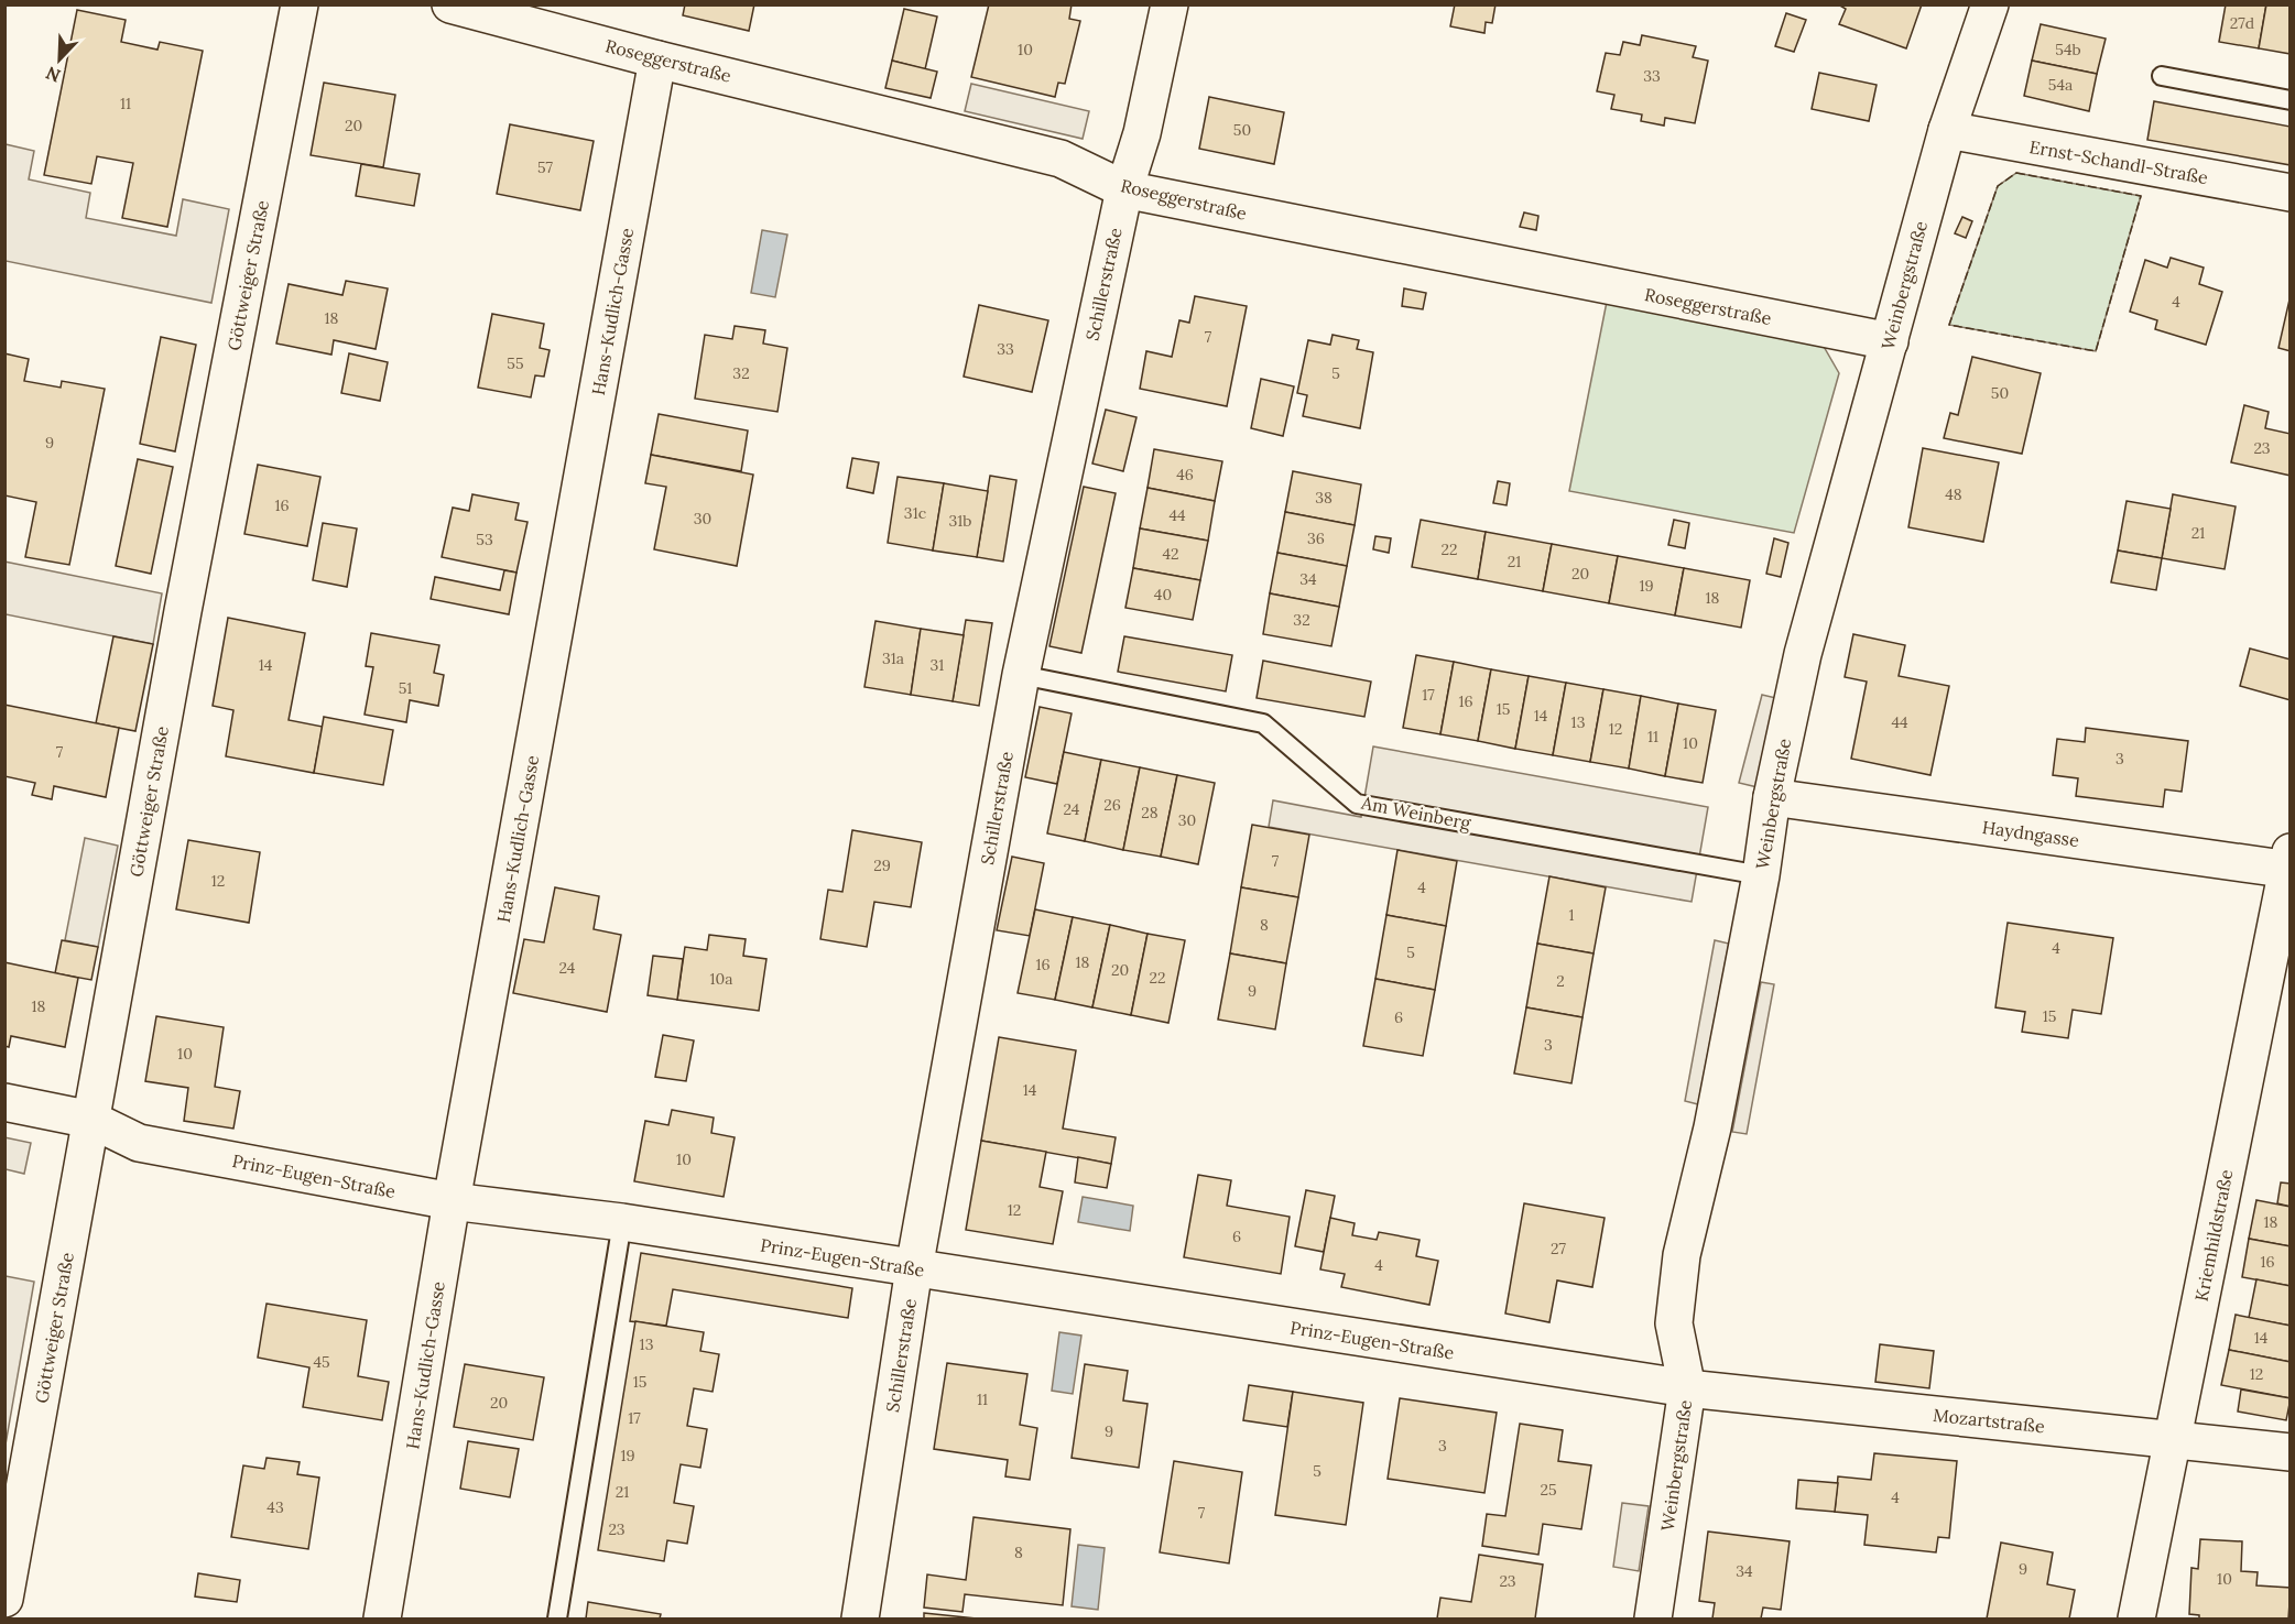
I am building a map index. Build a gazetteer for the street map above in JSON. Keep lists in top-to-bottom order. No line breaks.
{"streets":{"street":["Roseggerstraße","Ernst-Schandl-Straße","Göttweiger Straße","Schillerstraße","Weinbergstraße","Hans-Kudlich-Gasse","Haydngasse","Prinz-Eugen-Straße","Kriemhildstraße","Mozartstraße"],"lane":["Am Weinberg"]},"crossings":[["Roseggerstraße","Schillerstraße"],["Roseggerstraße","Weinbergstraße"],["Roseggerstraße","Hans-Kudlich-Gasse"],["Ernst-Schandl-Straße","Weinbergstraße"],["Göttweiger Straße","Prinz-Eugen-Straße"],["Schillerstraße","Am Weinberg"],["Schillerstraße","Prinz-Eugen-Straße"],["Weinbergstraße","Am Weinberg"],["Weinbergstraße","Haydngasse"],["Weinbergstraße","Prinz-Eugen-Straße"],["Weinbergstraße","Mozartstraße"],["Hans-Kudlich-Gasse","Prinz-Eugen-Straße"],["Haydngasse","Kriemhildstraße"],["Prinz-Eugen-Straße","Mozartstraße"],["Kriemhildstraße","Mozartstraße"]],"house_numbers":["27d","10","54b","33","54a","11","20","50","57","4","18","7","33","55","32","5","50","9","23","46","48","38","16","31c","44","30","31b","21","36","53","22","42","21","20","34","19","40","18","32","31a","14","31","51","17","16","15","14","13","44","12","11","10","7","3","26","24","28","30","7","29","12","4","1","8","4","5","18","16","24","20","22","10a","2","9","18","15","6","3","10","14","10","12","18","6","27","16","4","14","13","45","12","15","11","20","17","9","3","19","5","25","21","4","43","7","23","8","9","34","10","23"],"north":"bottom left"}
